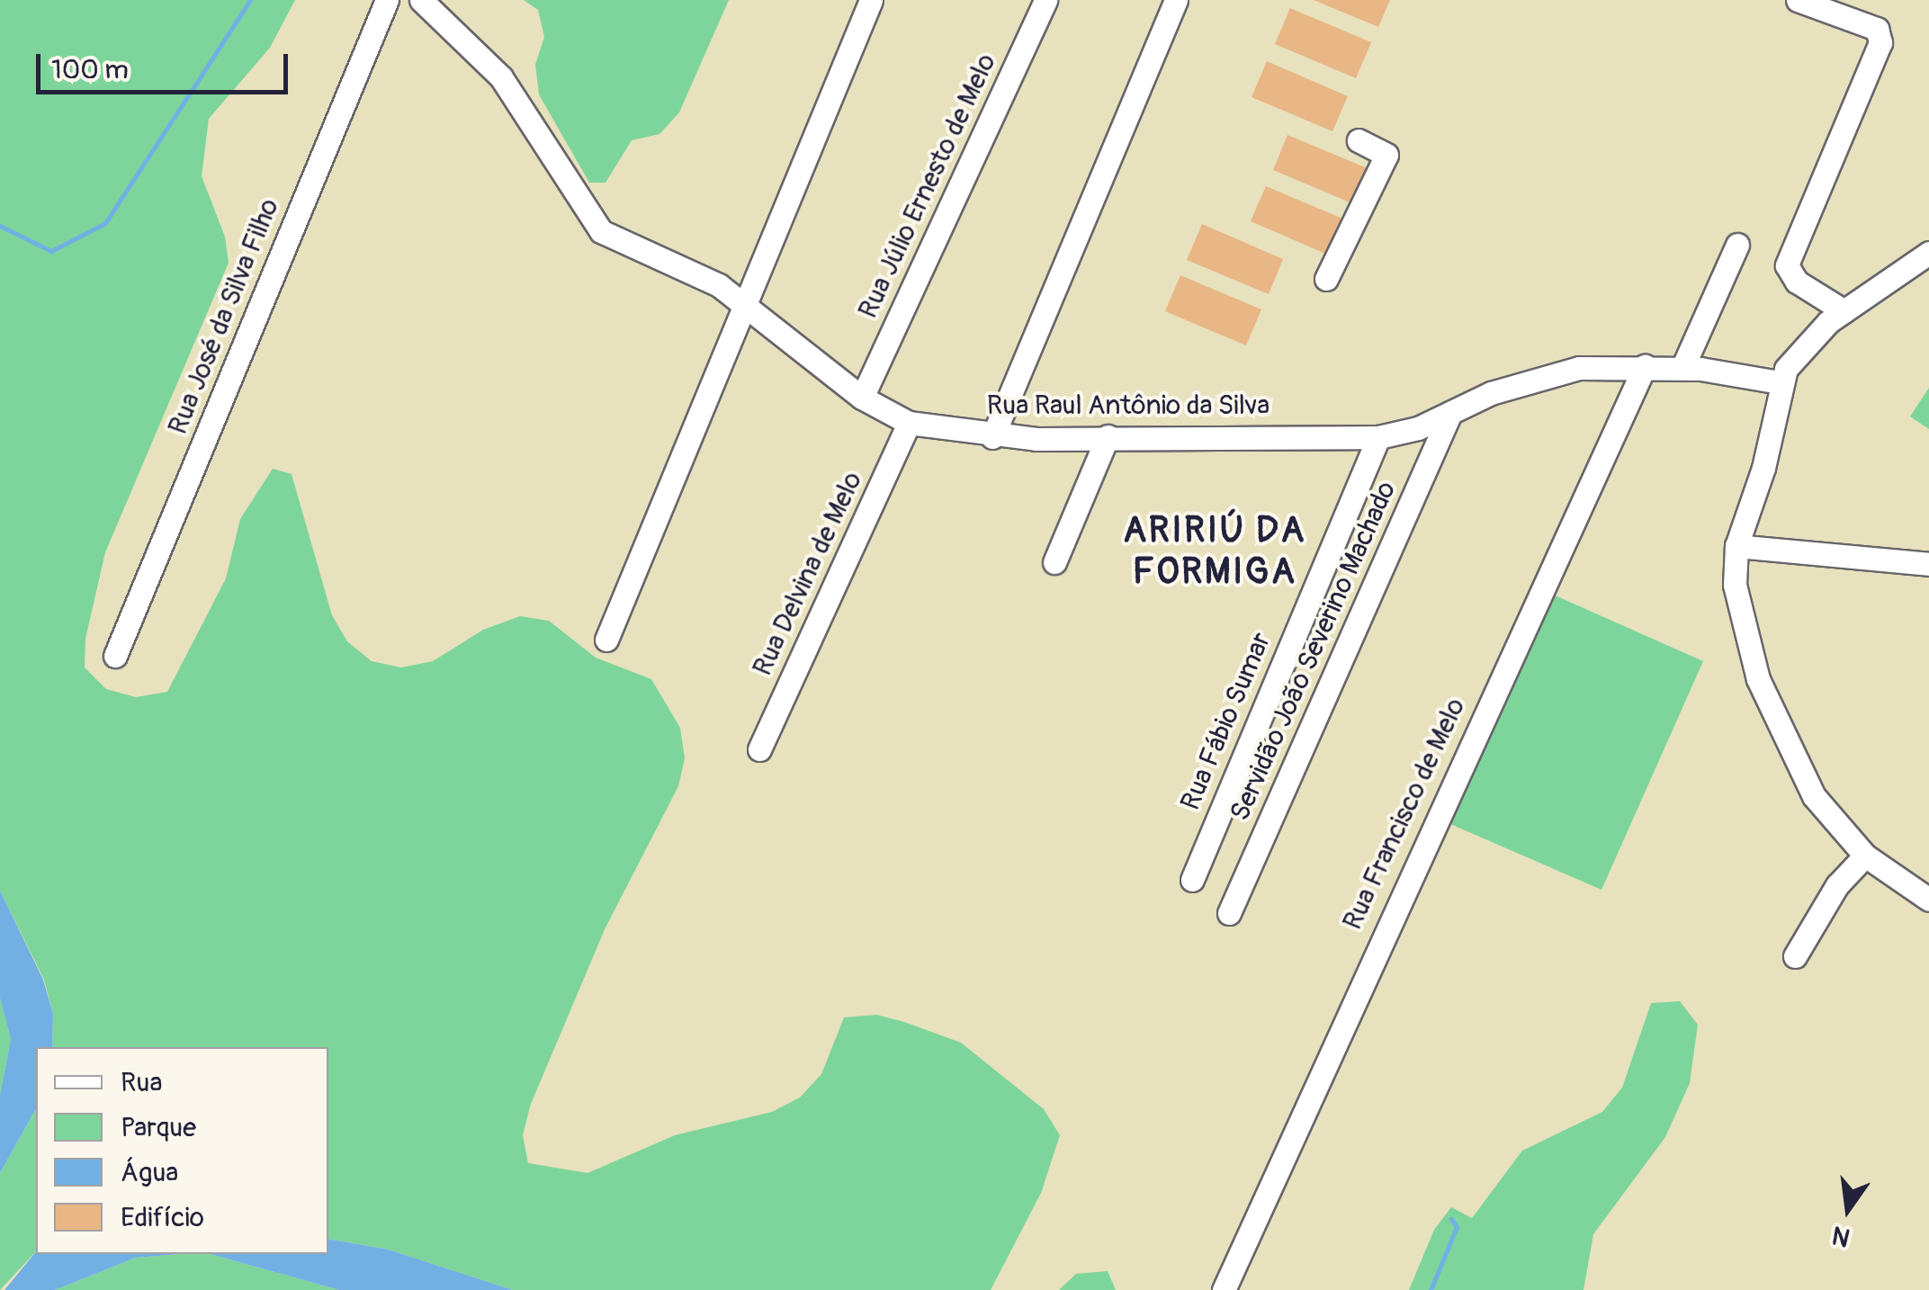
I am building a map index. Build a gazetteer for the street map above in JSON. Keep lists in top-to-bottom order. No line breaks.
{"streets":{"street":["Rua Júlio Ernesto de Melo","Rua José da Silva Filho","Rua Raul Antônio da Silva","Rua Delvina de Melo","Servidão João Severino Machado","Rua Fábio Sumar","Rua Francisco de Melo"]},"crossings":[["Rua Júlio Ernesto de Melo","Rua Raul Antônio da Silva"],["Rua Raul Antônio da Silva","Rua Delvina de Melo"],["Rua Raul Antônio da Silva","Servidão João Severino Machado"],["Rua Raul Antônio da Silva","Rua Fábio Sumar"],["Rua Raul Antônio da Silva","Rua Francisco de Melo"]],"districts":["ARIRIÚ DA FORMIGA"],"legend":["Rua","Parque","Água","Edifício"],"scale_bar":"100 m","north":"bottom"}
